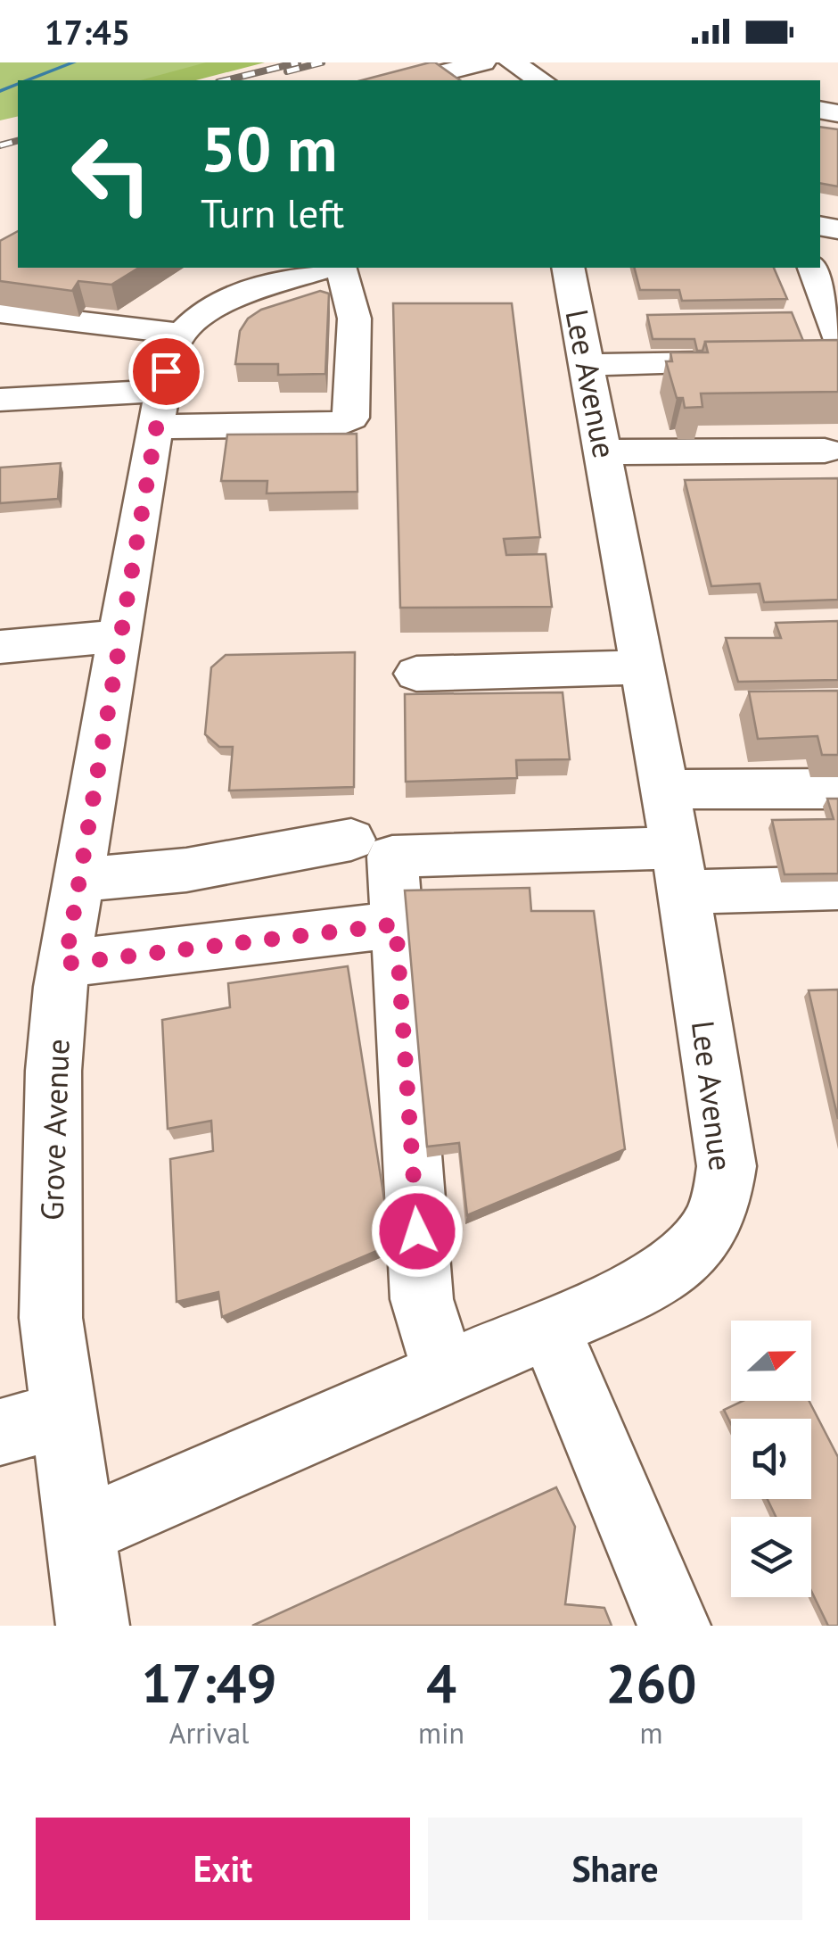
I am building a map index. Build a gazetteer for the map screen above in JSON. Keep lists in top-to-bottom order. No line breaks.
{"streets":{"street":["Lee Avenue","Grove Avenue"]},"crossings":[["Lee Avenue","Grove Avenue"]],"north":"right","page":{"status":"17:45","turn":["50 m","Turn left"],"eta":["17:49","Arrival","4","min","260","m"],"buttons":["Exit","Share"]}}
